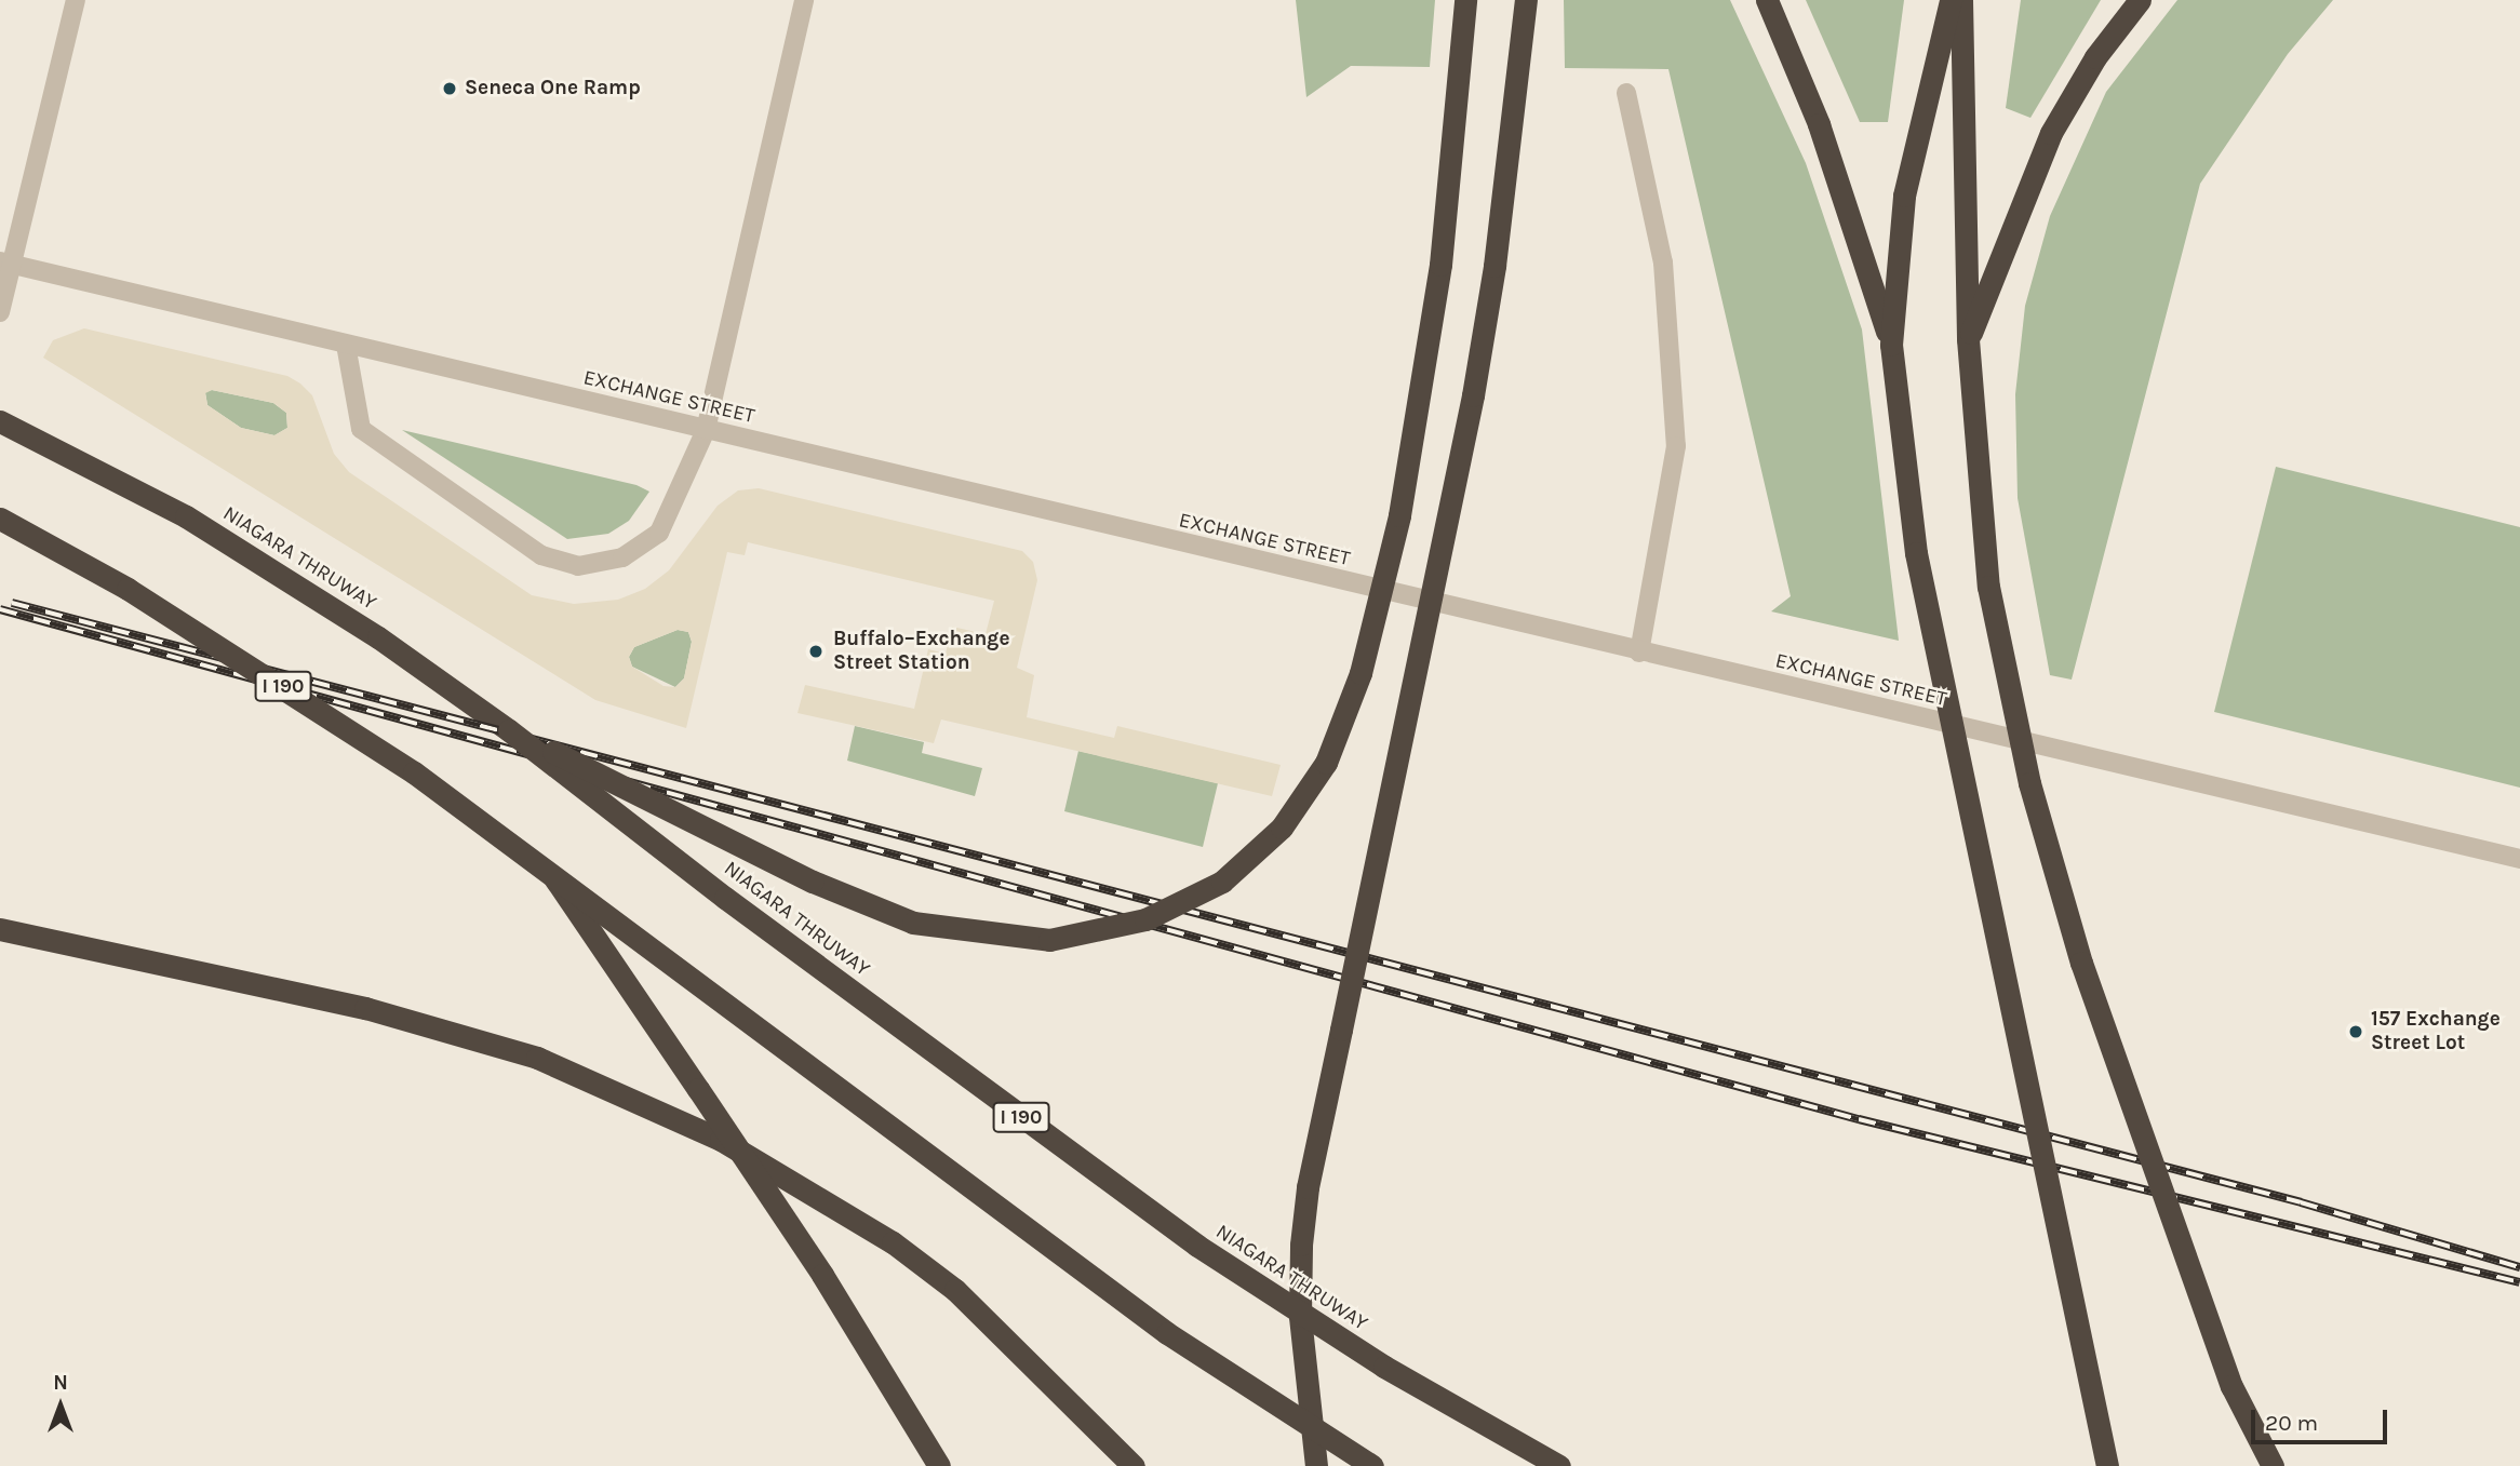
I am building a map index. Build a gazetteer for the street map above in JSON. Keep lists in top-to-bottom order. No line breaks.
{"streets":{"highway":["NIAGARA THRUWAY","I 190"],"street":["EXCHANGE STREET"]},"places":["Seneca One Ramp","Buffalo–Exchange Street Station","157 Exchange Street Lot"],"scale_bar":"20 m","north":"top"}
